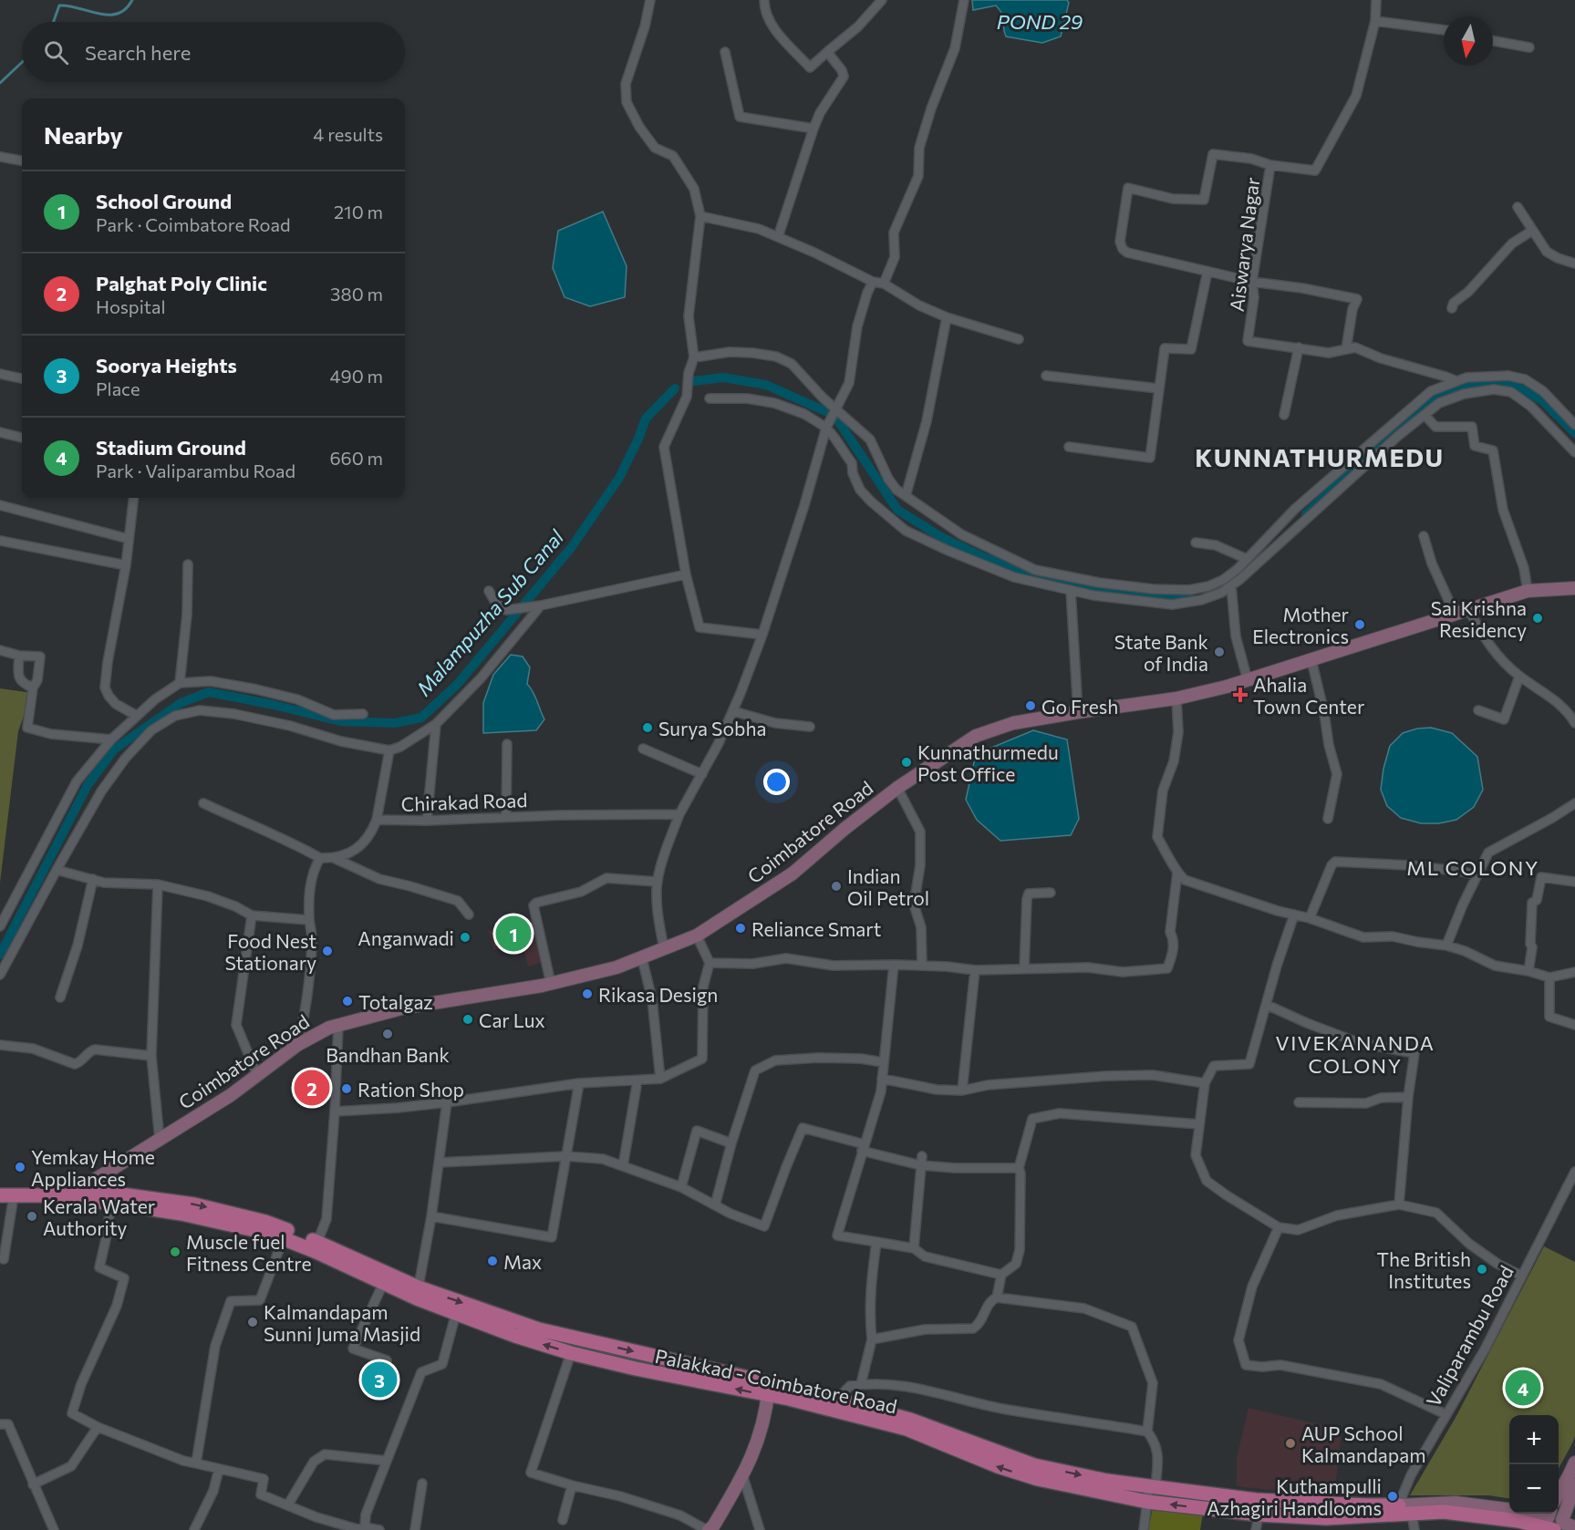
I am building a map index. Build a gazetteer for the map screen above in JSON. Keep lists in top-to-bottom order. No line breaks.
{"streets":{"main road":["Coimbatore Road","Palakkad - Coimbatore Road"],"street":["Aiswarya Nagar","Chirakad Road","Valiparambu Road"]},"crossings":[["Coimbatore Road","Palakkad - Coimbatore Road"],["Valiparambu Road","Palakkad - Coimbatore Road"]],"districts":["KUNNATHURMEDU","ML COLONY","VIVEKANANDA COLONY"],"water":["POND 29","Malampuzha Sub Canal"],"places":{"other":["Sai Krishna Residency","Mother Electronics","State Bank of India","Go Fresh","Surya Sobha","Kunnathurmedu Post Office","Indian Oil Petrol","Reliance Smart","Anganwadi","Food Nest Stationary","Rikasa Design","Totalgaz","Car Lux","Bandhan Bank","Ration Shop","Yemkay Home Appliances","Kerala Water Authority","Muscle fuel Fitness Centre","Max","The British Institutes","Kalmandapam Sunni Juma Masjid","AUP School Kalmandapam","Kuthampulli Azhagiri Handlooms"],"health":["Ahalia Town Center"]},"north":"bottom","page":{"search":"Search here","heading":["Nearby","4 results"],"list":[{"mark":"1","name":"School Ground","note":"Park · Coimbatore Road","value":"210 m"},{"mark":"2","name":"Palghat Poly Clinic","note":"Hospital","value":"380 m"},{"mark":"3","name":"Soorya Heights","note":"Place","value":"490 m"},{"mark":"4","name":"Stadium Ground","note":"Park · Valiparambu Road","value":"660 m"}],"pins":["1","2","3","4"],"map_buttons":["+","−"]}}
